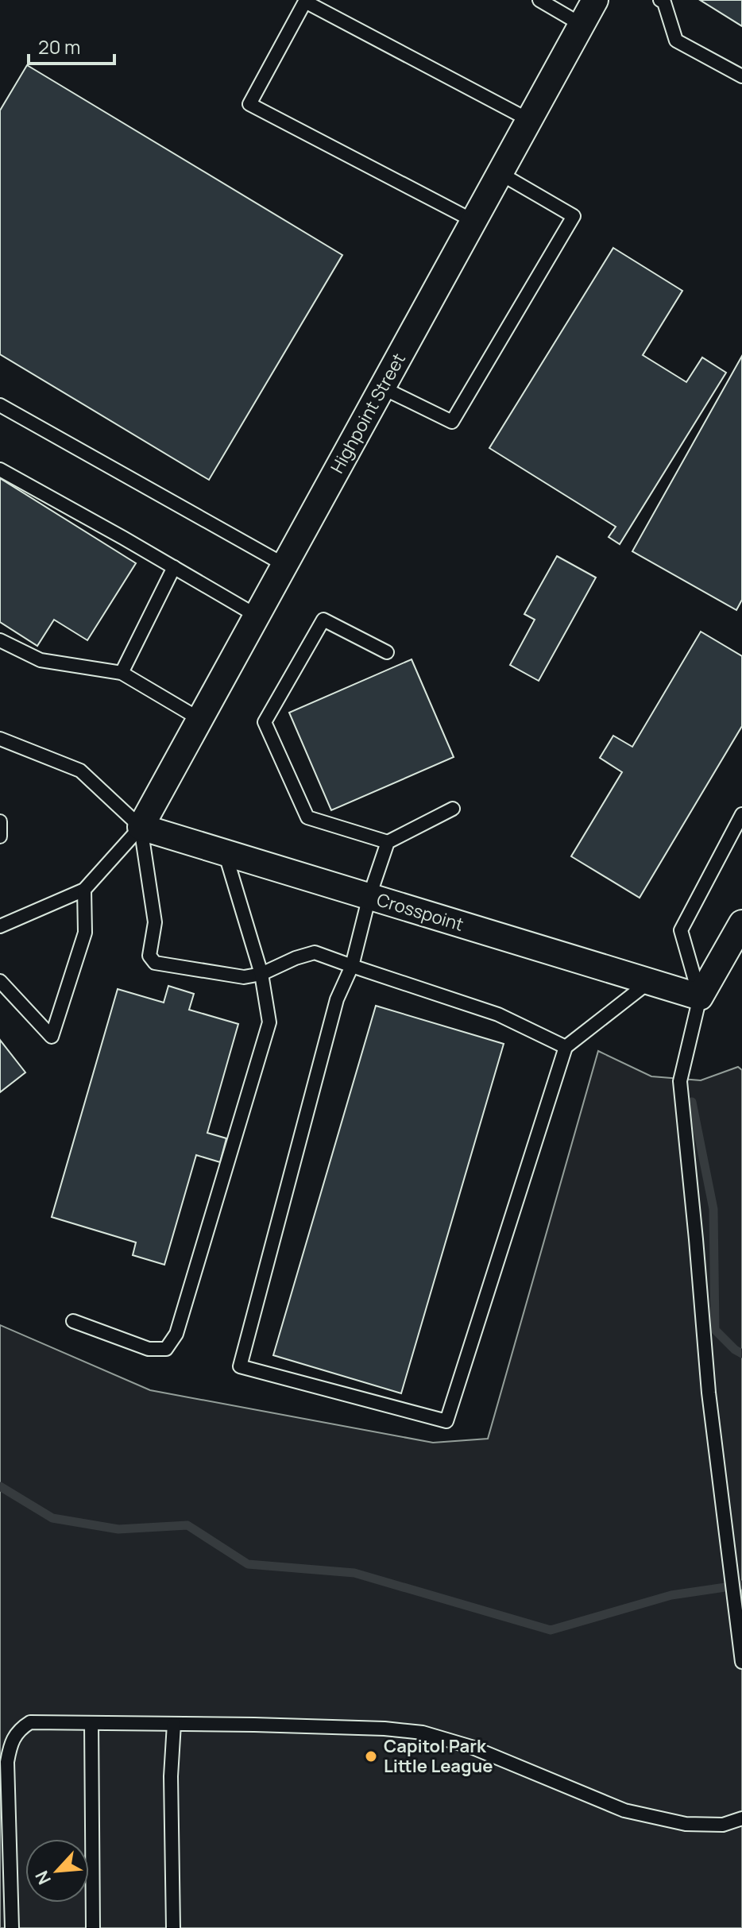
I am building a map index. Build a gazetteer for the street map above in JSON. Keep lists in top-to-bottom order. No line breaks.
{"streets":{"street":["Highpoint Street","Crosspoint"]},"crossings":[["Highpoint Street","Crosspoint"]],"places":["Capitol Park Little League"],"scale_bar":"20 m","north":"bottom left"}
